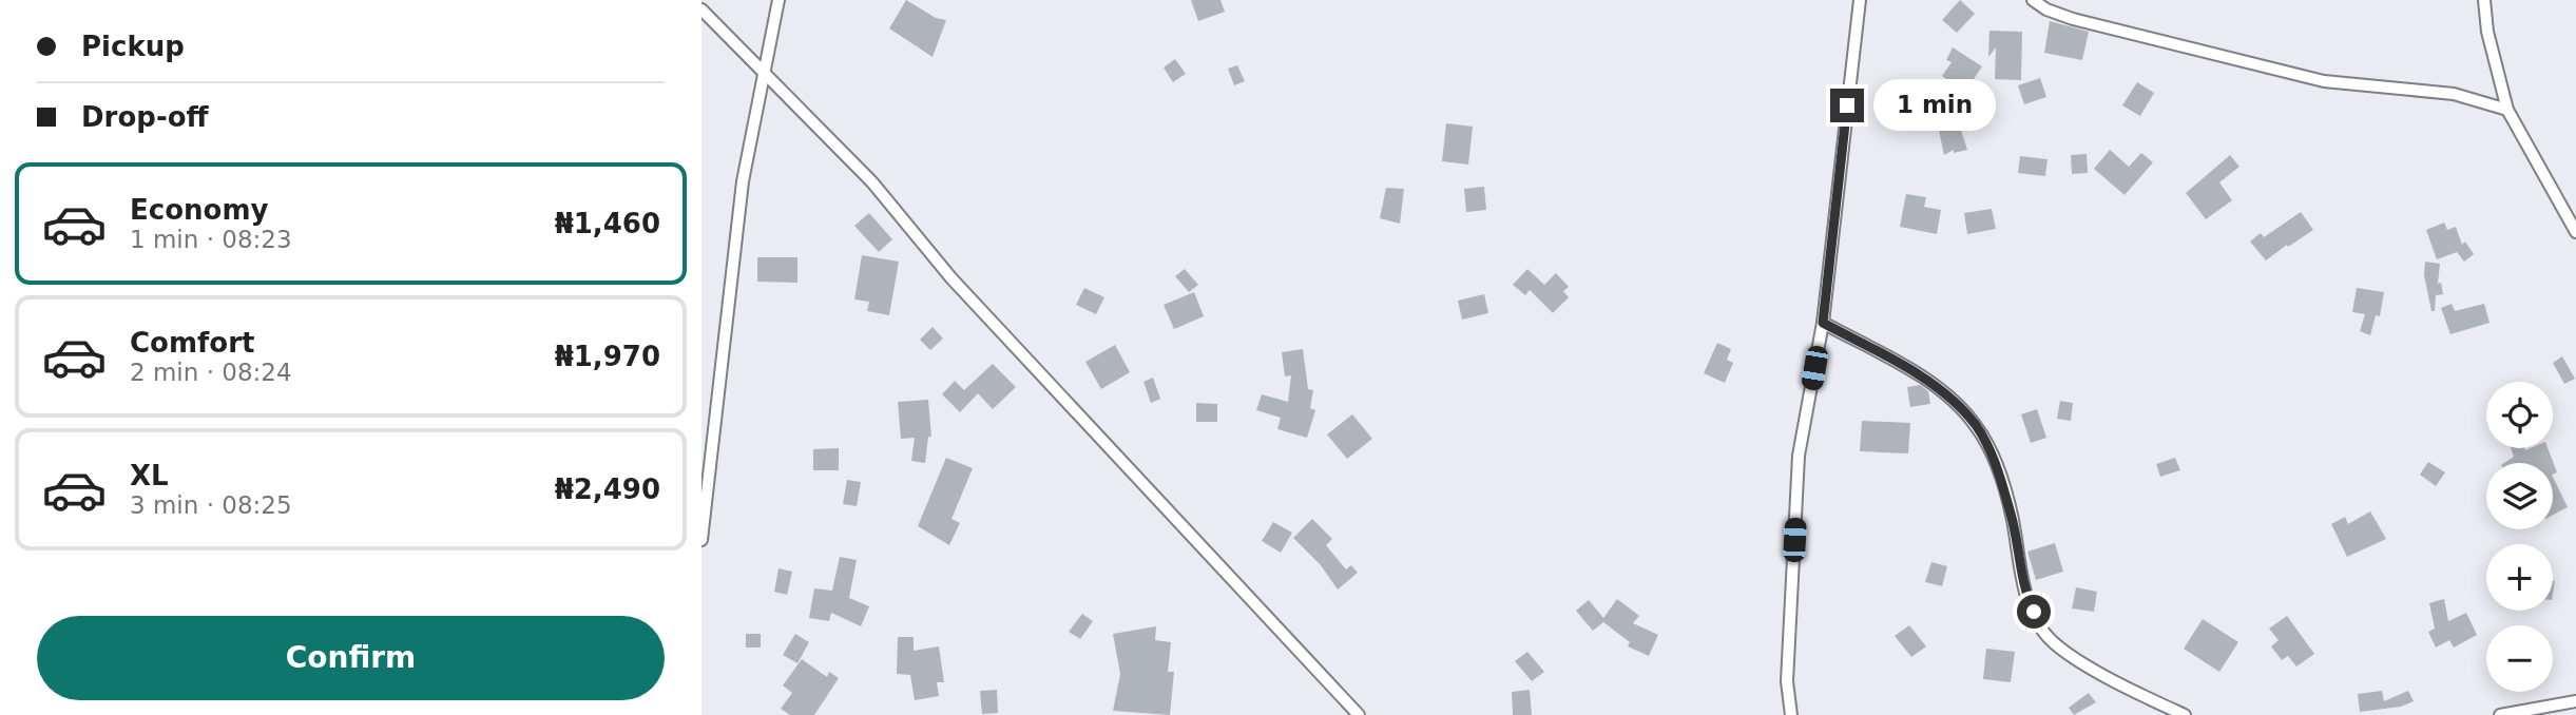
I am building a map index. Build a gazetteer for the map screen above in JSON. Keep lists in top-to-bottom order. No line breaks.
{"page":{"banner":["Pickup","Drop-off"],"bubble":"1 min","list":[{"name":"Economy","note":"1 min · 08:23","value":"₦1,460"},{"name":"Comfort","note":"2 min · 08:24","value":"₦1,970"},{"name":"XL","note":"3 min · 08:25","value":"₦2,490"}],"map_buttons":["+","−"],"buttons":"Confirm"}}
